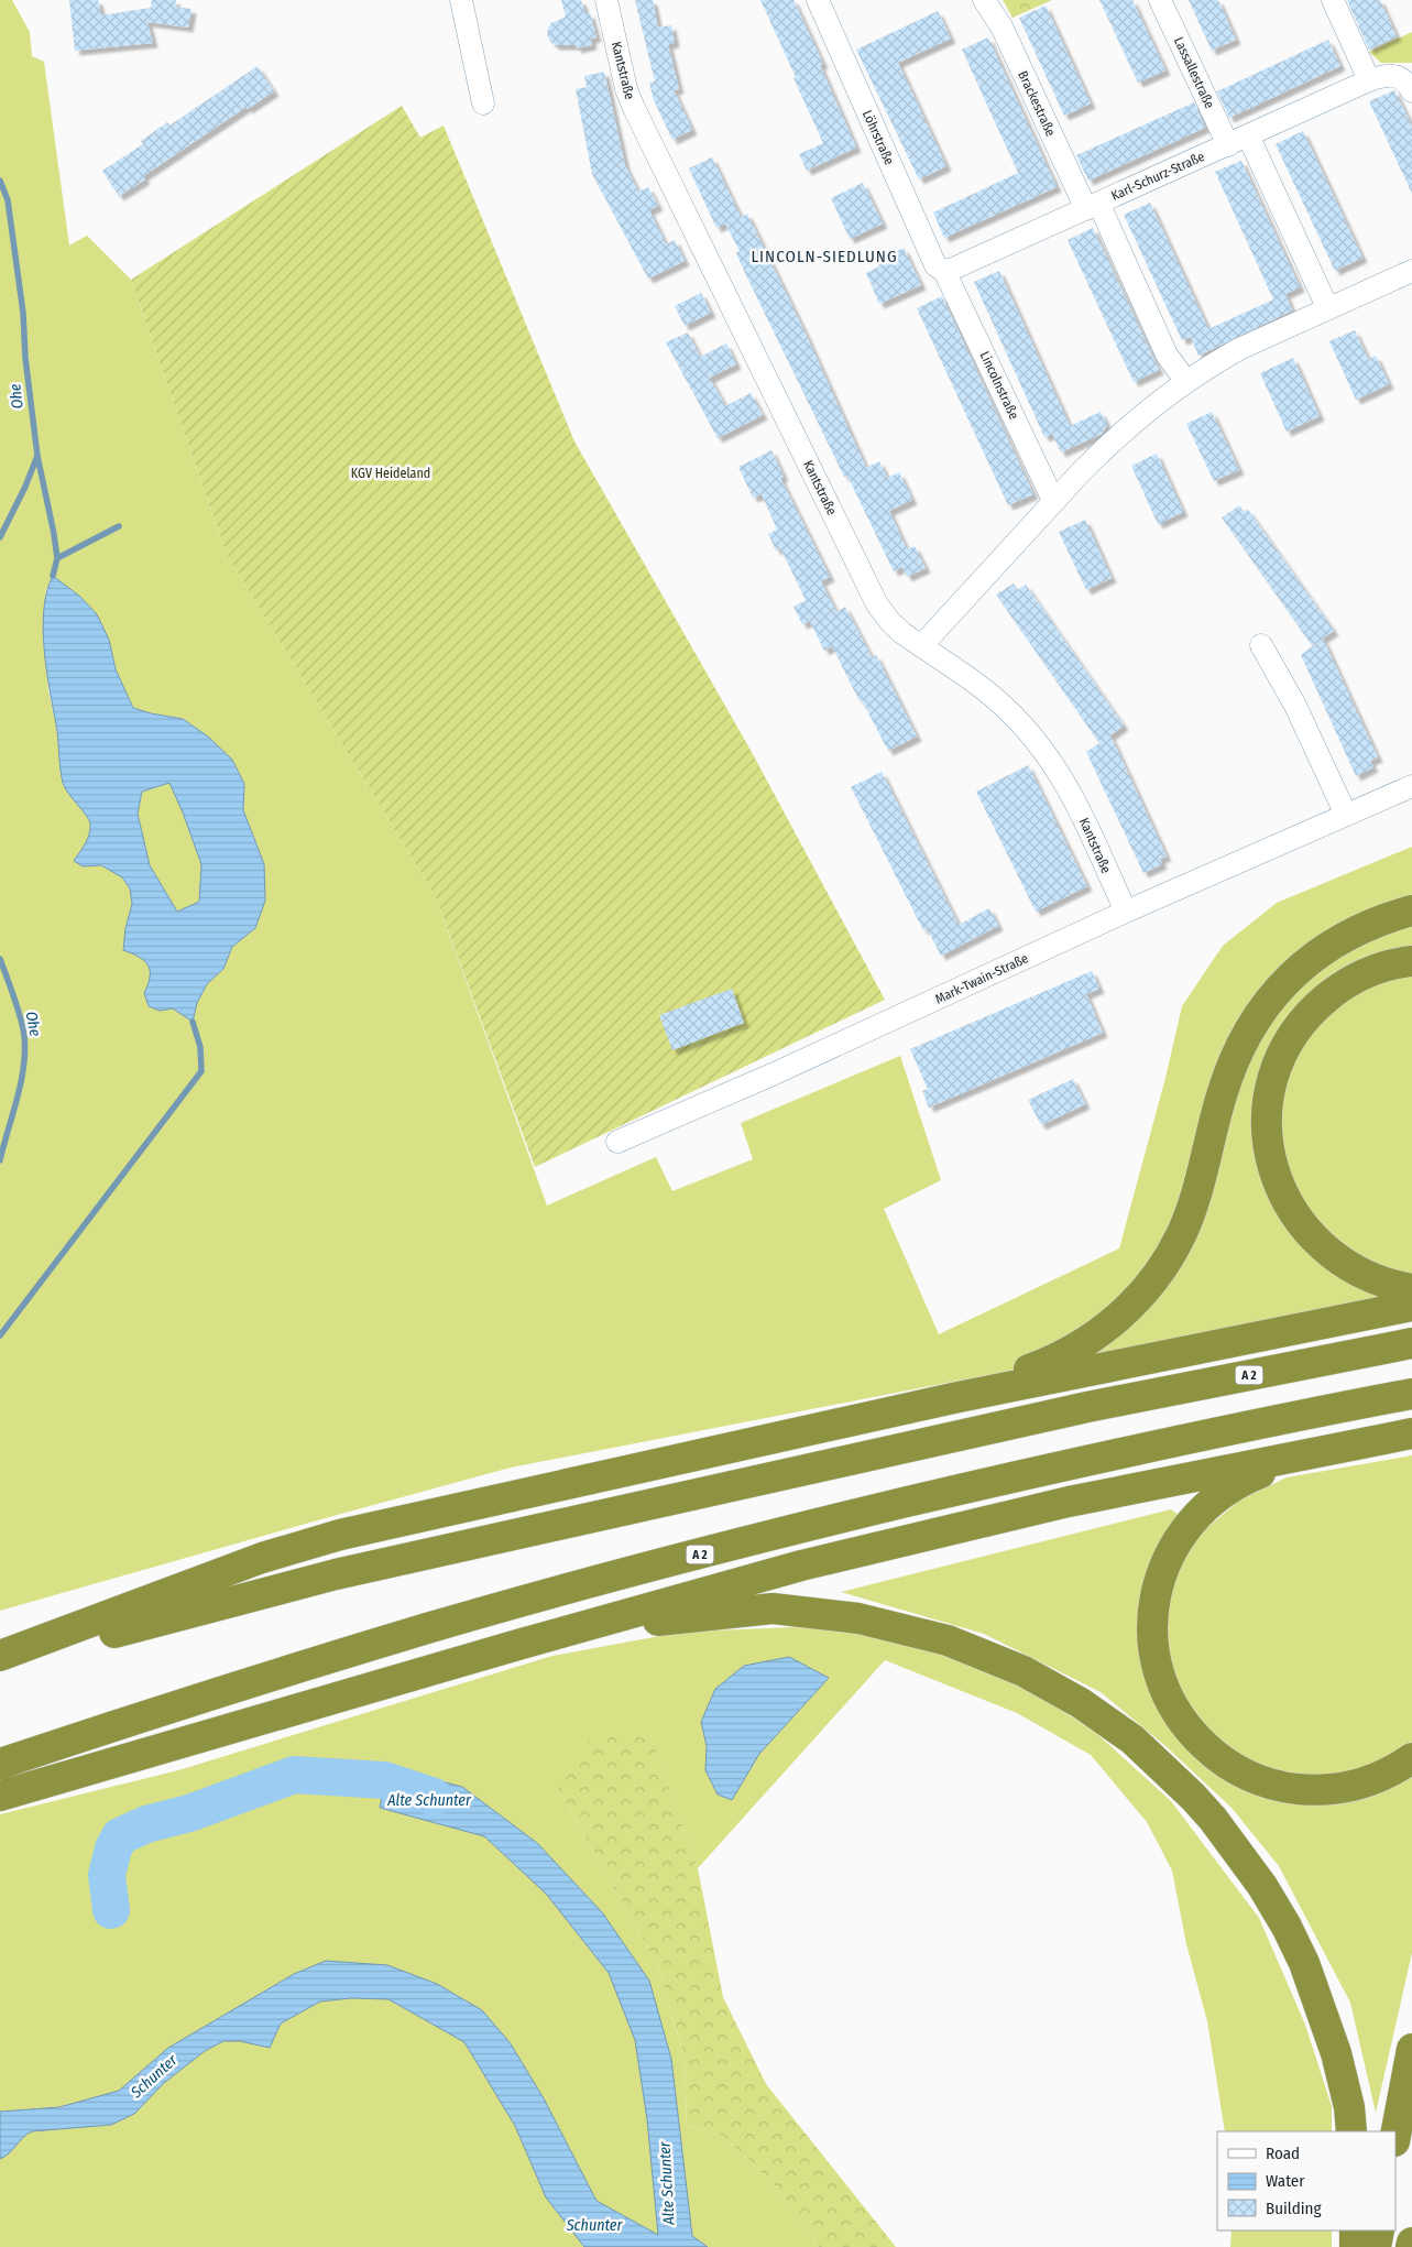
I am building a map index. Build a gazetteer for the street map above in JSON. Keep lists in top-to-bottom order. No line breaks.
{"streets":{"highway":["A 2"],"street":["Kantstraße","Lassallestraße","Brackestraße","Löhrstraße","Karl-Schurz-Straße","Lincolnstraße","Mark-Twain-Straße"]},"crossings":[["Kantstraße","Mark-Twain-Straße"],["Lassallestraße","Karl-Schurz-Straße"],["Brackestraße","Karl-Schurz-Straße"],["Löhrstraße","Karl-Schurz-Straße"],["Löhrstraße","Lincolnstraße"],["Karl-Schurz-Straße","Lincolnstraße"]],"districts":["LINCOLN-SIEDLUNG"],"water":["Ohe","Alte Schunter","Schunter"],"parks":["KGV Heideland"],"legend":["Road","Water","Building"]}
